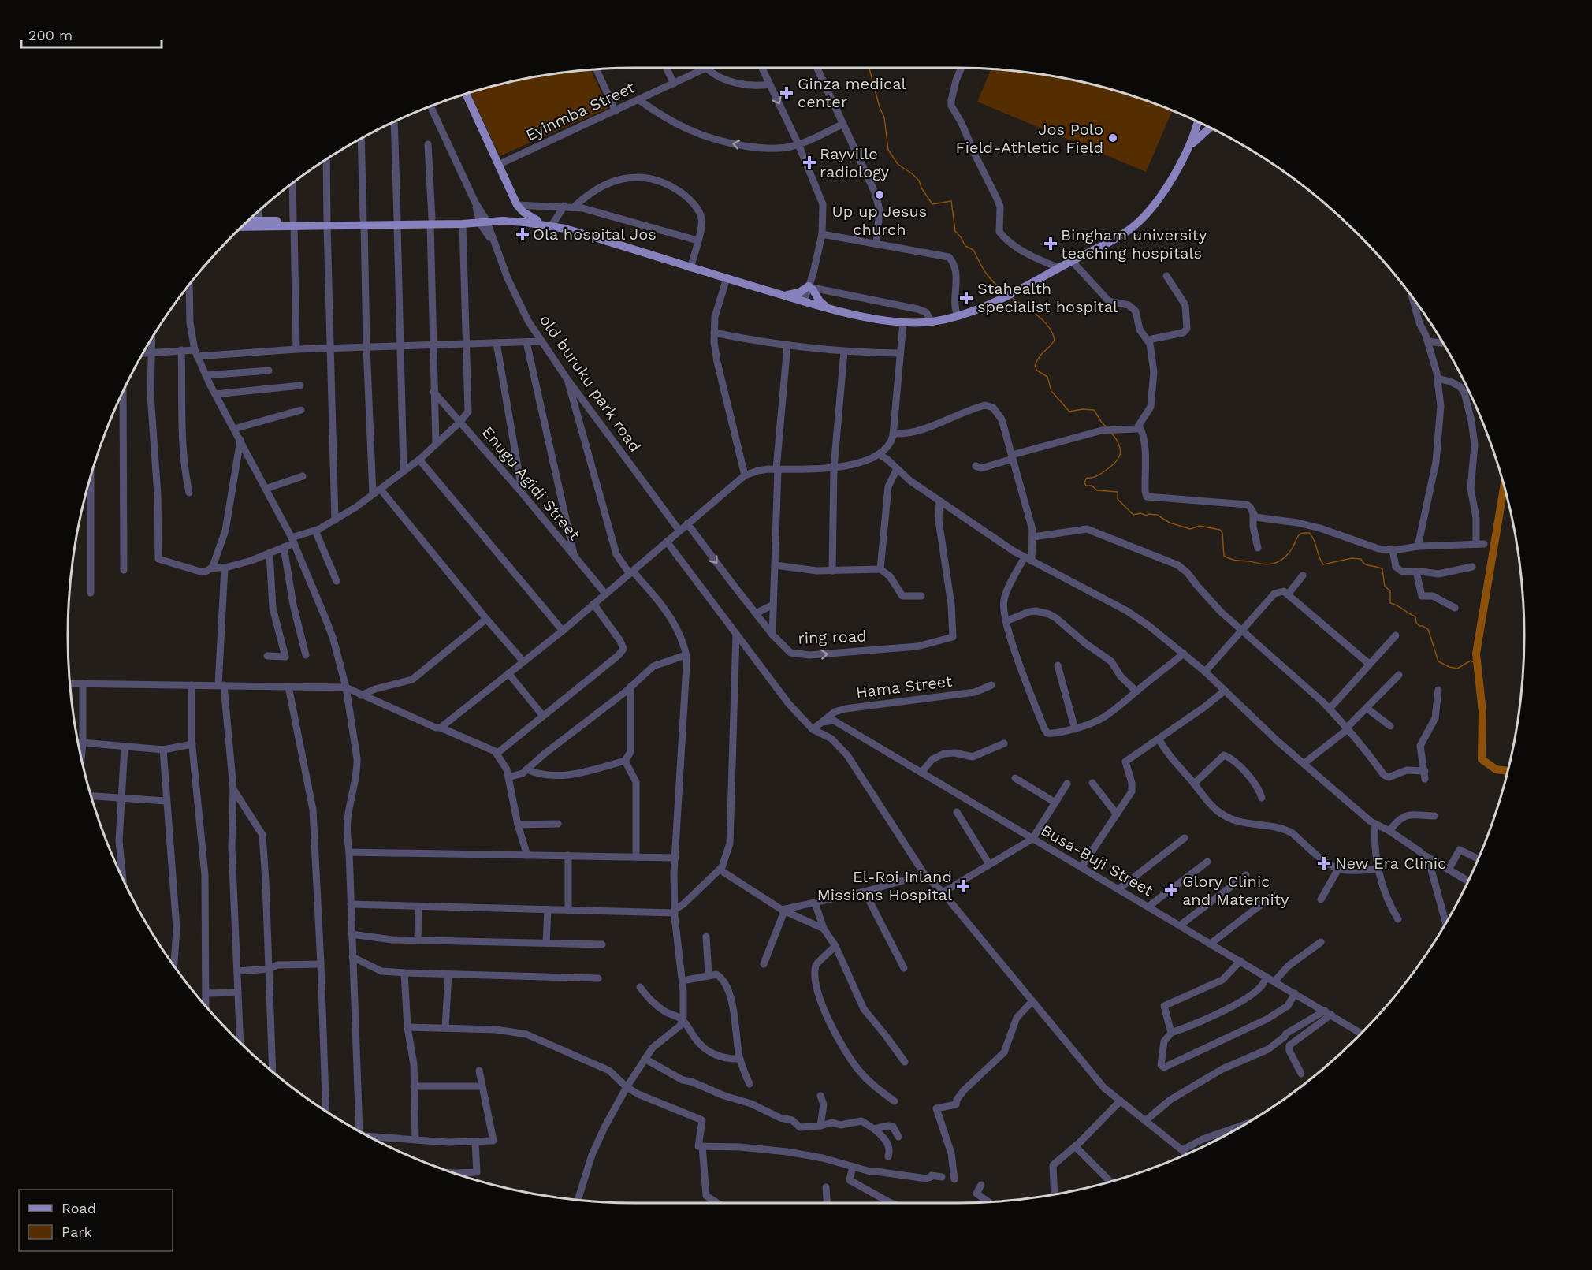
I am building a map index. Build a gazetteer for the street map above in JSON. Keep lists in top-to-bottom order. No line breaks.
{"streets":{"street":["Eyinmba Street","old buruku park road","Enugu Agidi Street","ring road","Hama Street","Busa-Buji Street"]},"crossings":[["Hama Street","Busa-Buji Street"]],"places":{"health":["Ginza medical center","Rayville radiology","Ola hospital Jos","Bingham university teaching hospitals","Stahealth specialist hospital","New Era Clinic","El-Roi Inland Missions Hospital","Glory Clinic and Maternity"],"other":["Jos Polo Field-Athletic Field","Up up Jesus church"]},"legend":["Road","Park"],"scale_bar":"200 m"}
